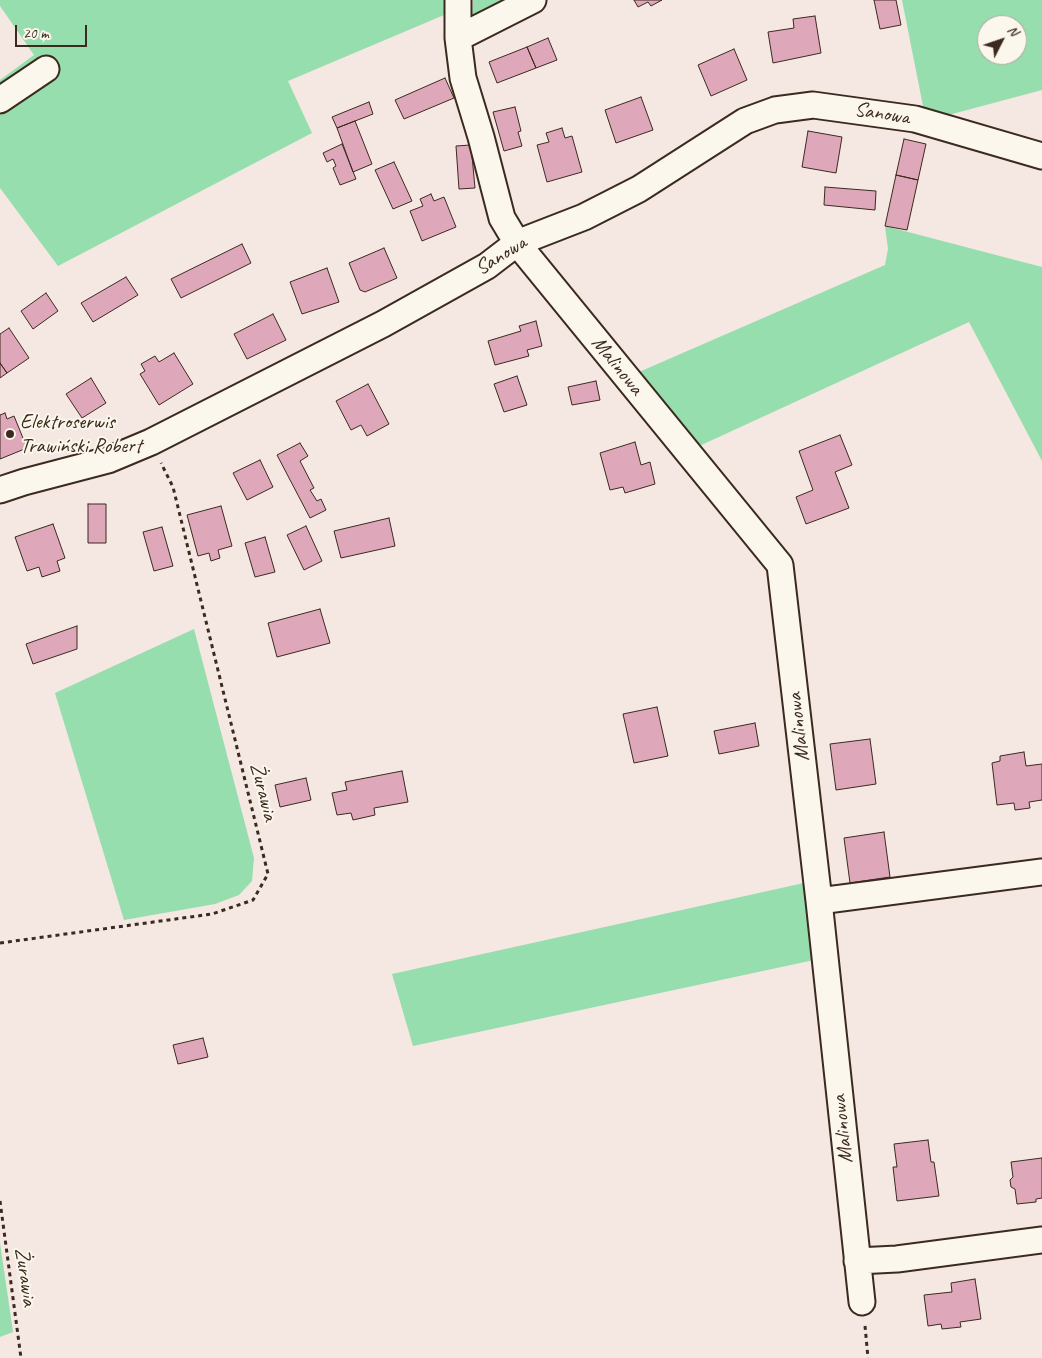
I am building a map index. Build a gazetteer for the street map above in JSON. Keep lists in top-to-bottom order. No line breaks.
{"streets":{"street":["Sanowa","Malinowa"],"path":["Żurawia"]},"crossings":[["Sanowa","Malinowa"],["Sanowa","Żurawia"]],"places":["Elektroserwis Trawiński Robert"],"scale_bar":"20 m","north":"top right"}
